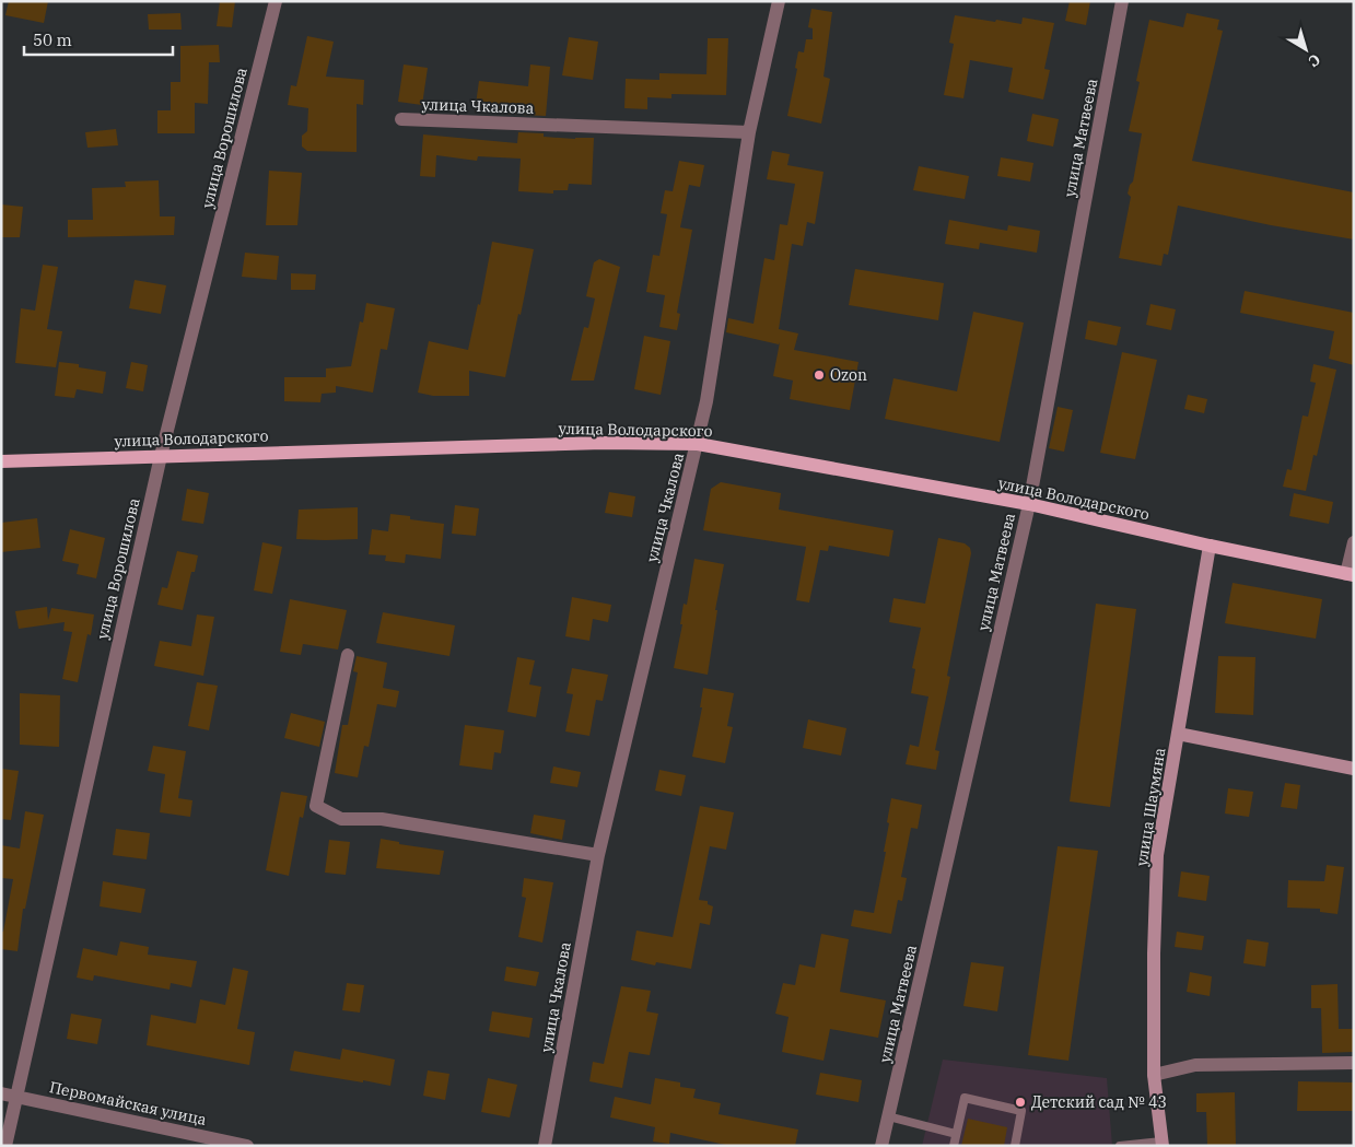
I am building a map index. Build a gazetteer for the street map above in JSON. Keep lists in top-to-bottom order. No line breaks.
{"streets":{"main road":["улица Володарского","улица Шаумяна"],"street":["улица Чкалова","улица Ворошилова","улица Матвеева","Первомайская улица"]},"crossings":[["улица Чкалова","улица Володарского"],["улица Ворошилова","улица Володарского"],["улица Ворошилова","Первомайская улица"],["улица Матвеева","улица Володарского"],["улица Володарского","улица Шаумяна"]],"places":["Ozon","Детский сад № 43"],"scale_bar":"50 m","north":"bottom right"}
